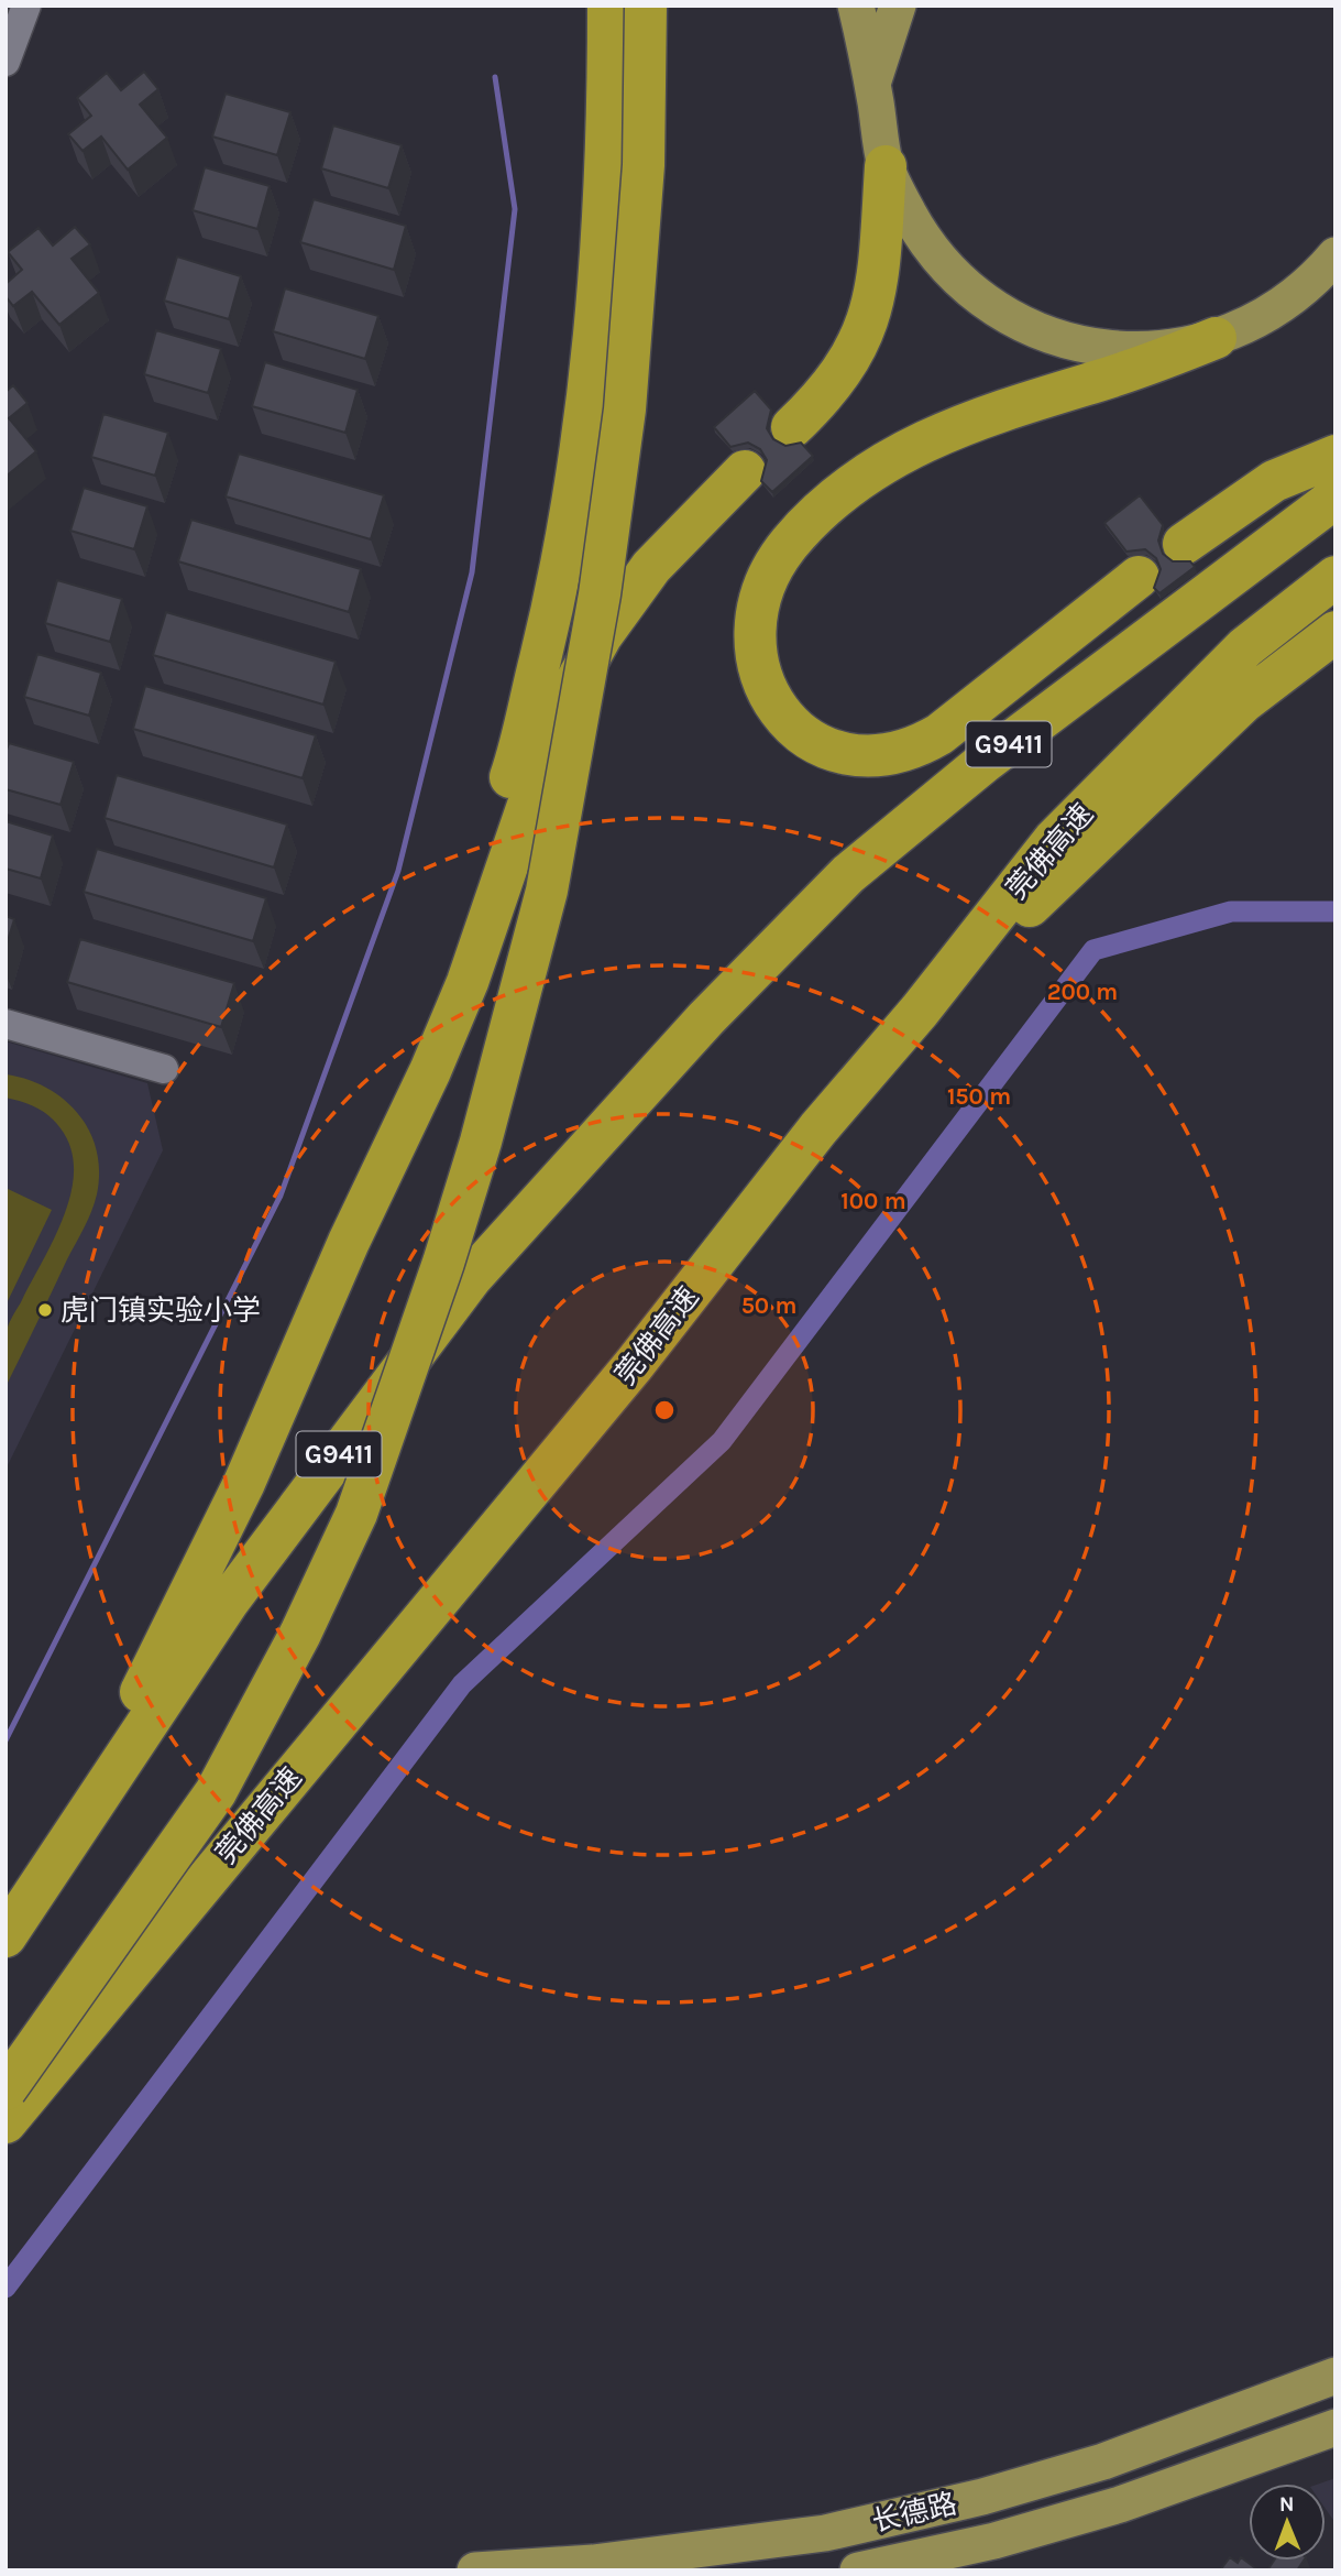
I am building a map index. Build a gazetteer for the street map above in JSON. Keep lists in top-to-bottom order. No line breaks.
{"streets":{"highway":["G9411","莞佛高速"],"main road":["长德路"]},"places":["虎门镇实验小学"],"north":"top","rings":["200 m","150 m","100 m","50 m"]}
